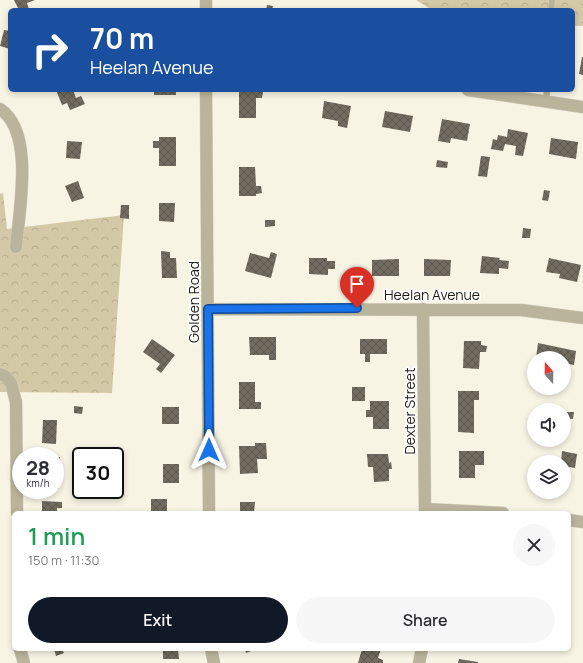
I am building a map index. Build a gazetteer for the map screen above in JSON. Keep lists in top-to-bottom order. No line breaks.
{"streets":{"street":["Heelan Avenue","Golden Road","Dexter Street"]},"crossings":[["Heelan Avenue","Golden Road"],["Heelan Avenue","Dexter Street"]],"north":"top","page":{"turn":["70 m","Heelan Avenue"],"speed":"28 km/h","limit":"30","heading":["1 min","150 m · 11:30"],"buttons":["Exit","Share"]}}
